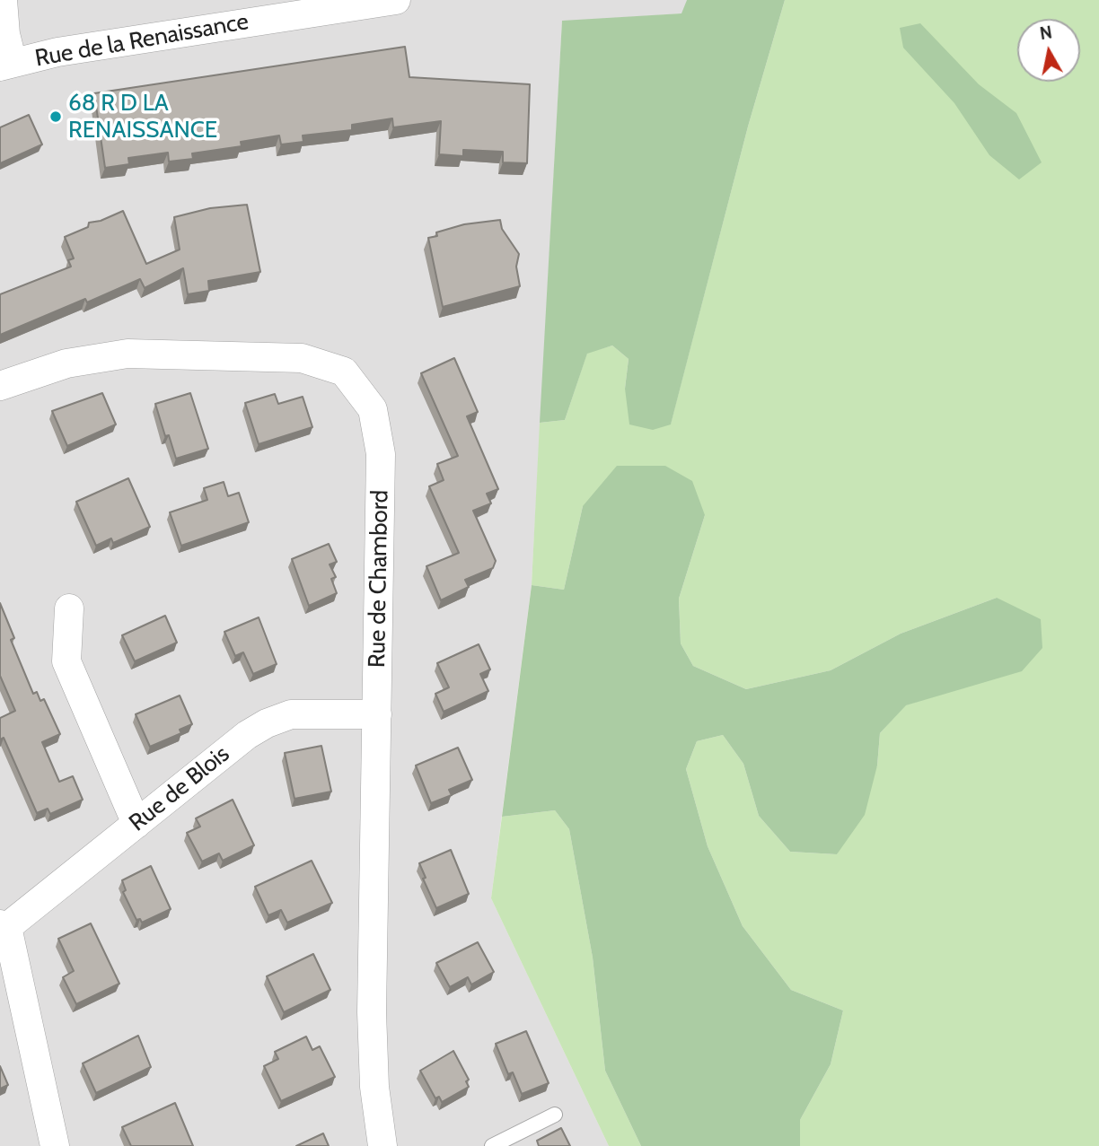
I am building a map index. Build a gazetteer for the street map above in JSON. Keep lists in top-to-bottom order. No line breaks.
{"streets":{"street":["Rue de la Renaissance","Rue de Chambord","Rue de Blois"]},"crossings":[["Rue de Chambord","Rue de Blois"]],"places":["68 R D LA RENAISSANCE"],"north":"top"}
